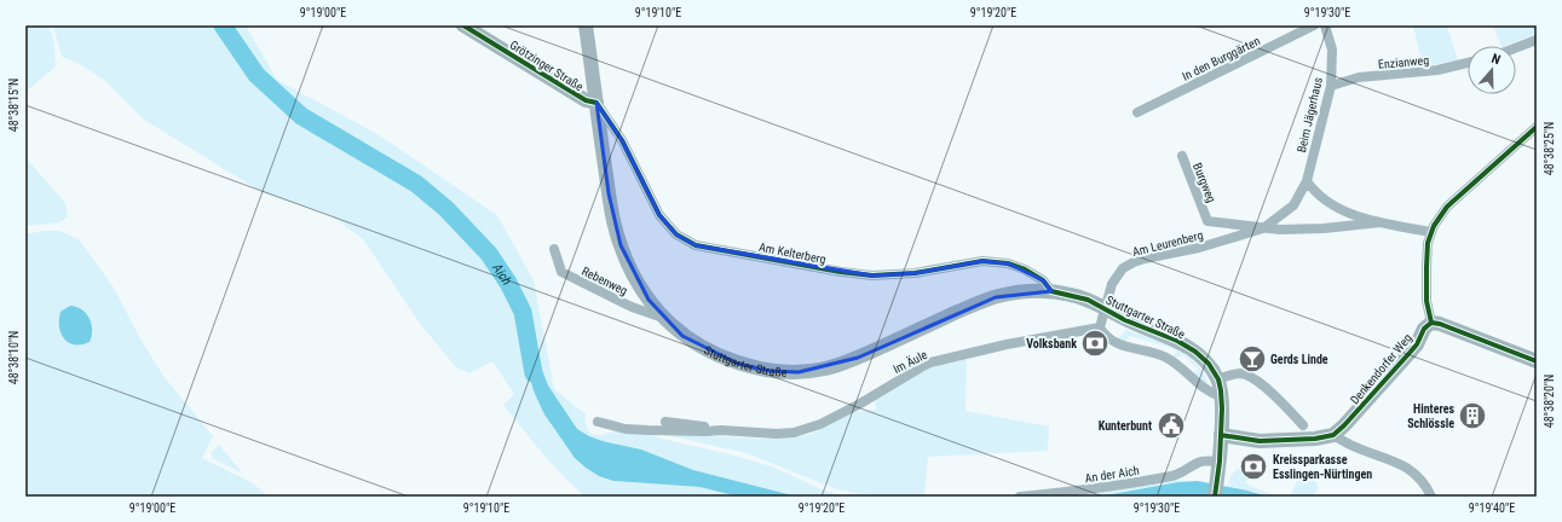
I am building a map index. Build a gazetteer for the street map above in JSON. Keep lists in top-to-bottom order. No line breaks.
{"streets":{"main road":["Grötzinger Straße","Stuttgarter Straße","Denkendorfer Weg"],"street":["In den Burggärten","Enzianweg","Beim Jägerhaus","Burgweg","Am Leurenberg","Am Kelterberg","Rebenweg","Im Äule","An der Aich"]},"crossings":[["Enzianweg","Beim Jägerhaus"],["Grötzinger Straße","Am Kelterberg"],["Grötzinger Straße","Stuttgarter Straße"],["Beim Jägerhaus","Am Leurenberg"],["Burgweg","Am Leurenberg"],["Am Leurenberg","Stuttgarter Straße"],["Am Kelterberg","Stuttgarter Straße"],["Rebenweg","Stuttgarter Straße"],["Stuttgarter Straße","An der Aich"]],"water":["Aich"],"places":{"bank":["Volksbank","Kreissparkasse Esslingen-Nürtingen"],"bar":["Gerds Linde"],"building":["Hinteres Schlössle"],"public building":["Kunterbunt"]},"north":"top","coordinates":["9°19'00\"E","9°19'10\"E","9°19'20\"E","9°19'30\"E","48°38'15\"N","48°38'25\"N","48°38'10\"N","48°38'20\"N","9°19'40\"E"]}
